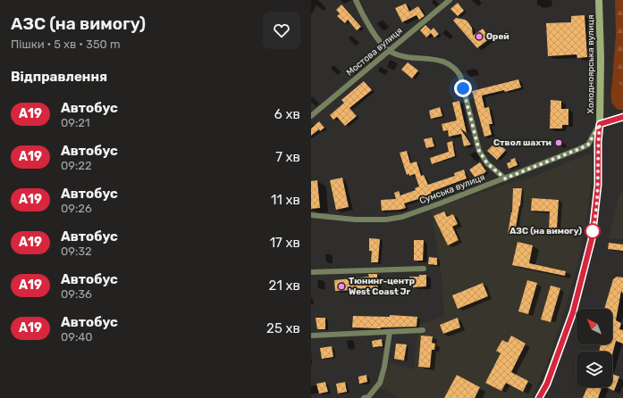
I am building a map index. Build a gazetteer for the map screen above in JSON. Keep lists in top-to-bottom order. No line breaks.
{"streets":{"main road":["Холодноярська вулиця"],"street":["Мостова вулиця","Сумська вулиця"]},"crossings":[["Холодноярська вулиця","Сумська вулиця"]],"places":["Орей","Ствол шахти","АЗС (на вимогу)","Тюнинг-центр West Coast Jr"],"lines":["bus line А19"],"north":"top left","page":{"heading":[["АЗС (на вимогу)","Пішки · 5 хв · 350 m"],"Відправлення"],"list":[{"mark":"А19","name":"Автобус","note":"09:21","value":"6 хв"},{"mark":"А19","name":"Автобус","note":"09:22","value":"7 хв"},{"mark":"А19","name":"Автобус","note":"09:26","value":"11 хв"},{"mark":"А19","name":"Автобус","note":"09:32","value":"17 хв"},{"mark":"А19","name":"Автобус","note":"09:36","value":"21 хв"},{"mark":"А19","name":"Автобус","note":"09:40","value":"25 хв"}]}}
